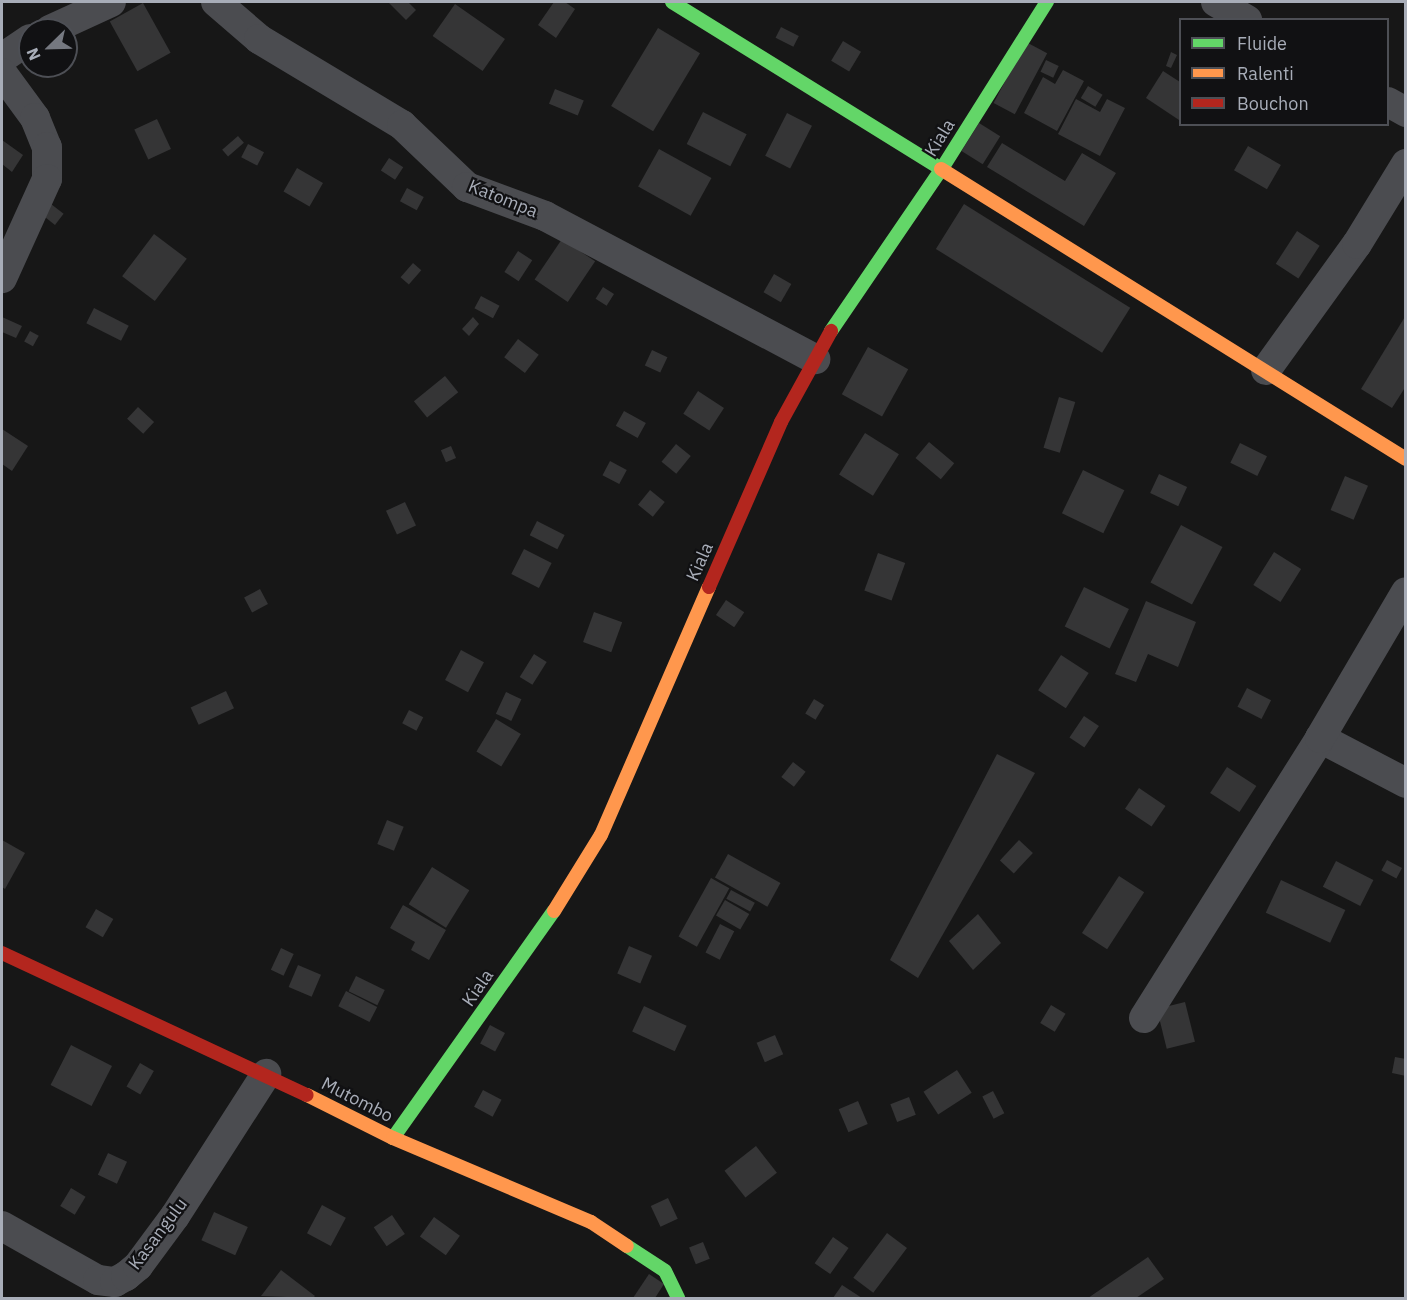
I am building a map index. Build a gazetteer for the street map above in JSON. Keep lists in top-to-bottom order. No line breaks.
{"streets":{"street":["Kiala","Katompa","Mutombo","Kasangulu"]},"crossings":[["Kiala","Katompa"],["Kiala","Mutombo"],["Mutombo","Kasangulu"]],"legend":["Fluide","Ralenti","Bouchon"],"north":"bottom left"}
